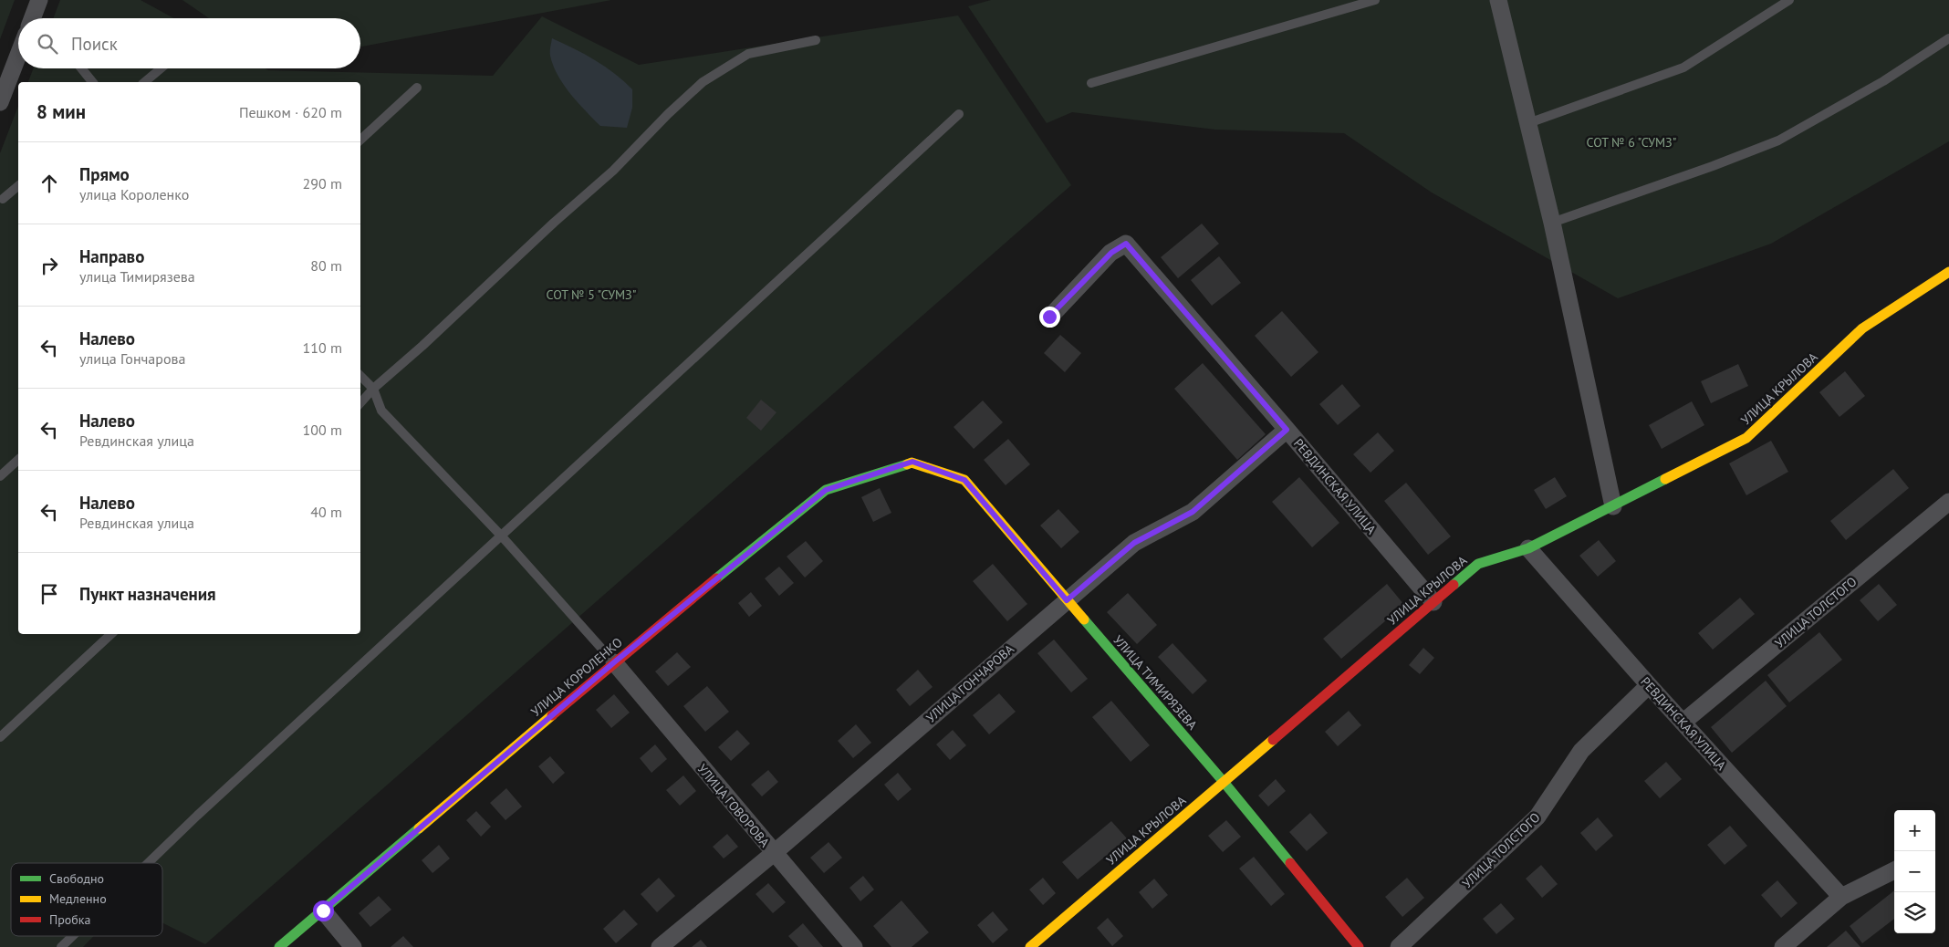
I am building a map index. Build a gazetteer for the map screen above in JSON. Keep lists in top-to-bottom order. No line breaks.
{"streets":{"street":["УЛИЦА КРЫЛОВА","РЕВДИНСКАЯ УЛИЦА","УЛИЦА ТОЛСТОГО","УЛИЦА КОРОЛЕНКО","УЛИЦА ТИМИРЯЗЕВА","УЛИЦА ГОНЧАРОВА","УЛИЦА ГОВОРОВА"]},"crossings":[["УЛИЦА КРЫЛОВА","РЕВДИНСКАЯ УЛИЦА"],["УЛИЦА КРЫЛОВА","УЛИЦА ТИМИРЯЗЕВА"],["РЕВДИНСКАЯ УЛИЦА","УЛИЦА ТОЛСТОГО"],["РЕВДИНСКАЯ УЛИЦА","УЛИЦА ГОНЧАРОВА"],["УЛИЦА КОРОЛЕНКО","УЛИЦА ТИМИРЯЗЕВА"],["УЛИЦА КОРОЛЕНКО","УЛИЦА ГОВОРОВА"],["УЛИЦА ТИМИРЯЗЕВА","УЛИЦА ГОНЧАРОВА"],["УЛИЦА ГОНЧАРОВА","УЛИЦА ГОВОРОВА"]],"parks":["СОТ № 6 \"СУМЗ\"","СОТ № 5 \"СУМЗ\""],"legend":["Свободно","Медленно","Пробка"],"page":{"search":"Поиск","heading":["8 мин","Пешком · 620 m"],"list":[["Прямо","улица Короленко","290 m"],["Направо","улица Тимирязева","80 m"],["Налево","улица Гончарова","110 m"],["Налево","Ревдинская улица","100 m"],["Налево","Ревдинская улица","40 m"],"Пункт назначения"],"map_buttons":["+","−"]}}
